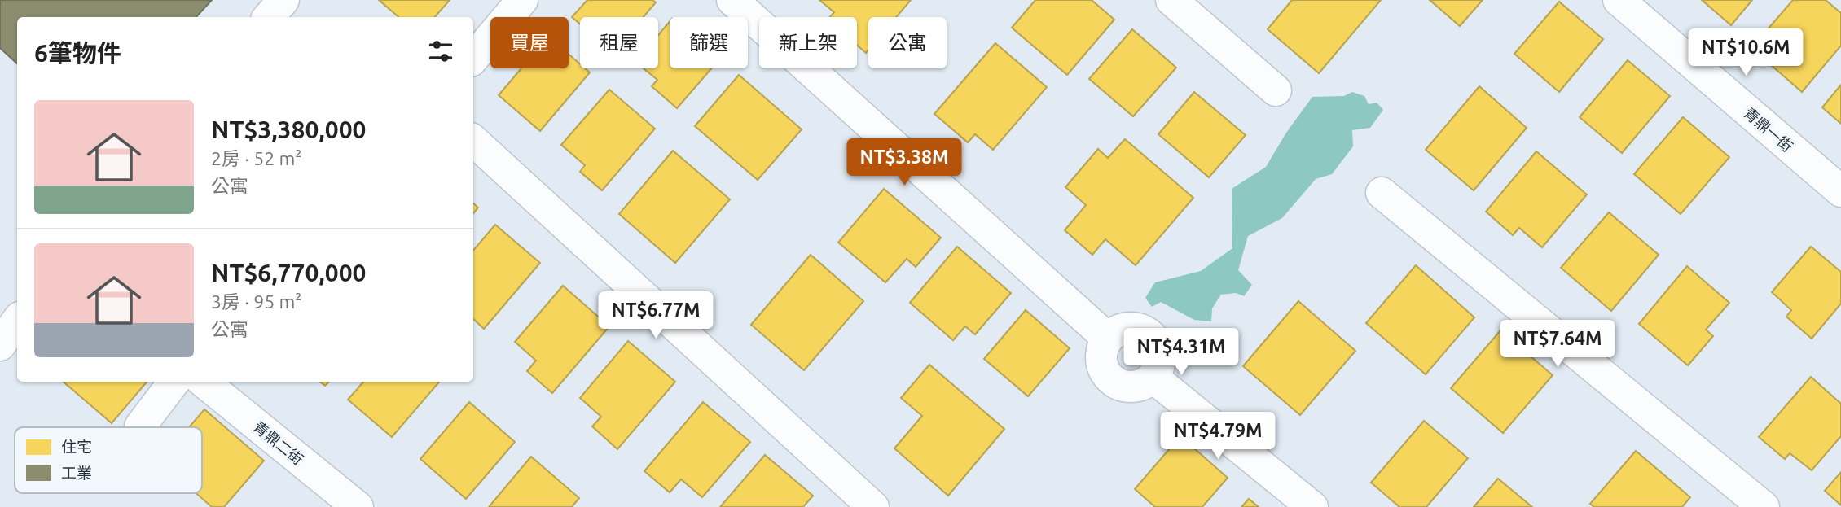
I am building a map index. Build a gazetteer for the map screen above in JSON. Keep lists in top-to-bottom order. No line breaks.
{"streets":{"street":["青鼎一街","青鼎二街"]},"legend":["住宅","工業"],"page":{"chip":["買屋","租屋","篩選","新上架","公寓"],"heading":"6筆物件","price":["NT$10.6M","NT$3.38M","NT$6.77M","NT$7.64M","NT$4.31M","NT$4.79M"],"list":[{"name":"NT$3,380,000","note":"2房 · 52 m² · 公寓"},{"name":"NT$6,770,000","note":"3房 · 95 m² · 公寓"}]}}
